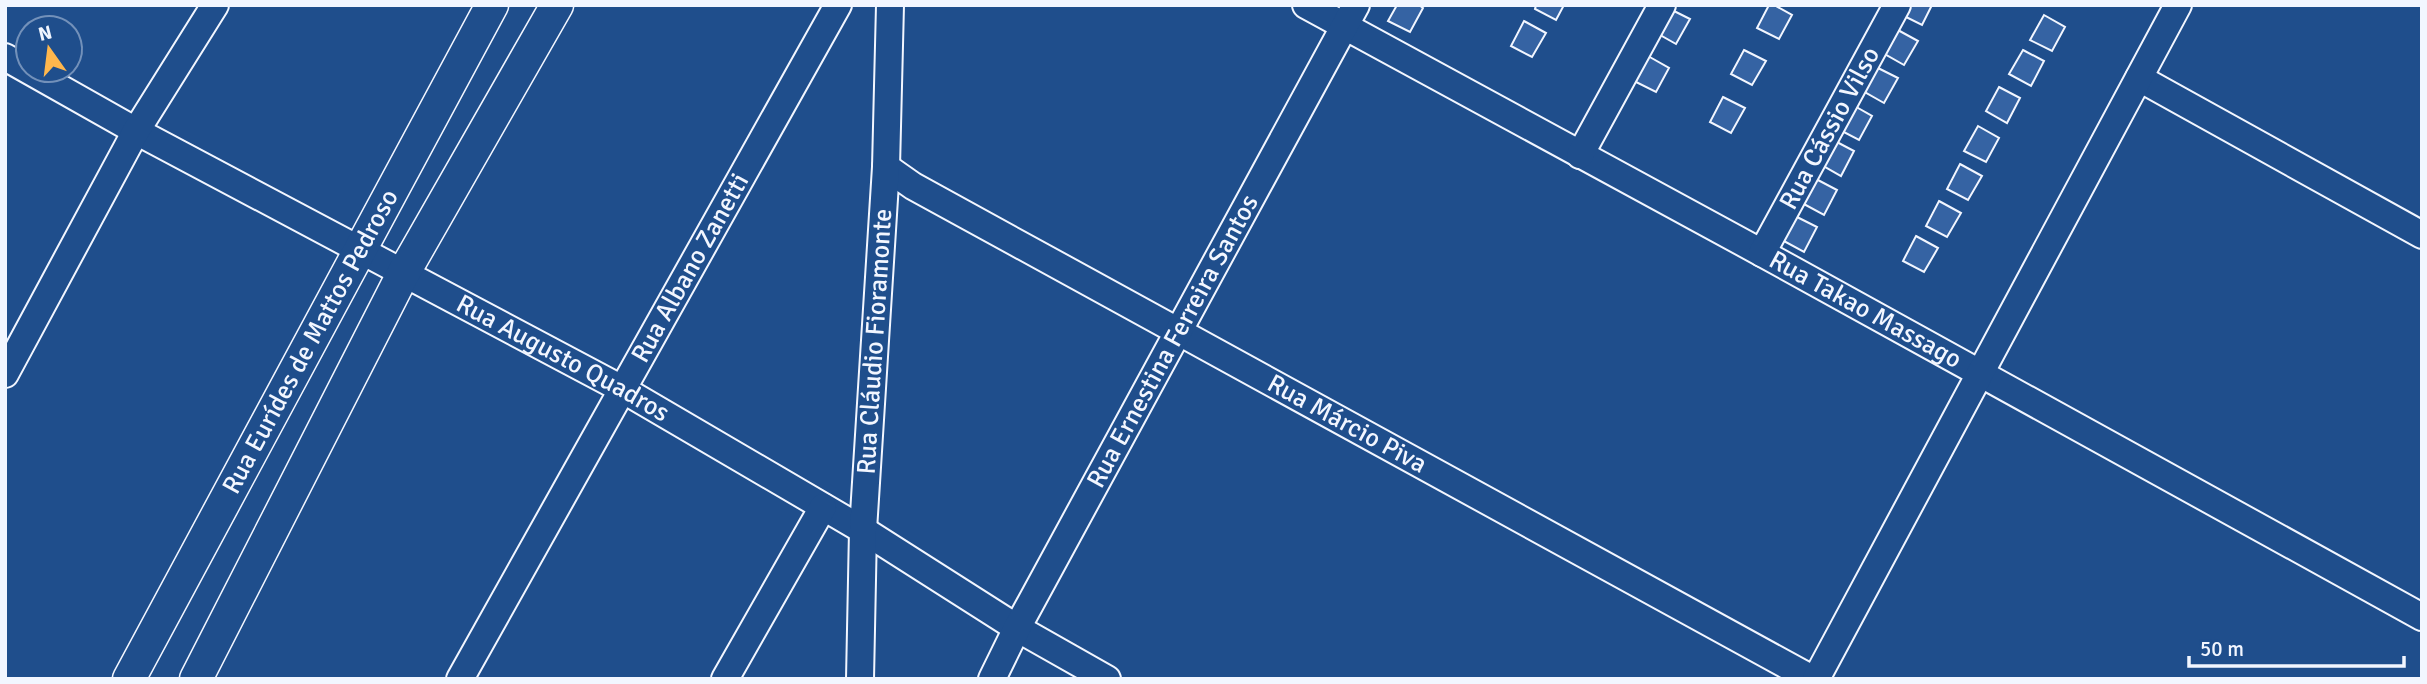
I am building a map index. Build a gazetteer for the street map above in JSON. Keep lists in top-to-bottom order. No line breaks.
{"streets":{"street":["Rua Cássio Vilso","Rua Albano Zanetti","Rua Takao Massago","Rua Ernestina Ferreira Santos","Rua Eurídes de Mattos Pedroso","Rua Cláudio Fioramonte","Rua Augusto Quadros","Rua Márcio Piva"]},"crossings":[["Rua Cássio Vilso","Rua Takao Massago"],["Rua Albano Zanetti","Rua Augusto Quadros"],["Rua Takao Massago","Rua Ernestina Ferreira Santos"],["Rua Ernestina Ferreira Santos","Rua Augusto Quadros"],["Rua Ernestina Ferreira Santos","Rua Márcio Piva"],["Rua Eurídes de Mattos Pedroso","Rua Augusto Quadros"],["Rua Cláudio Fioramonte","Rua Augusto Quadros"],["Rua Cláudio Fioramonte","Rua Márcio Piva"]],"scale_bar":"50 m","north":"top"}
